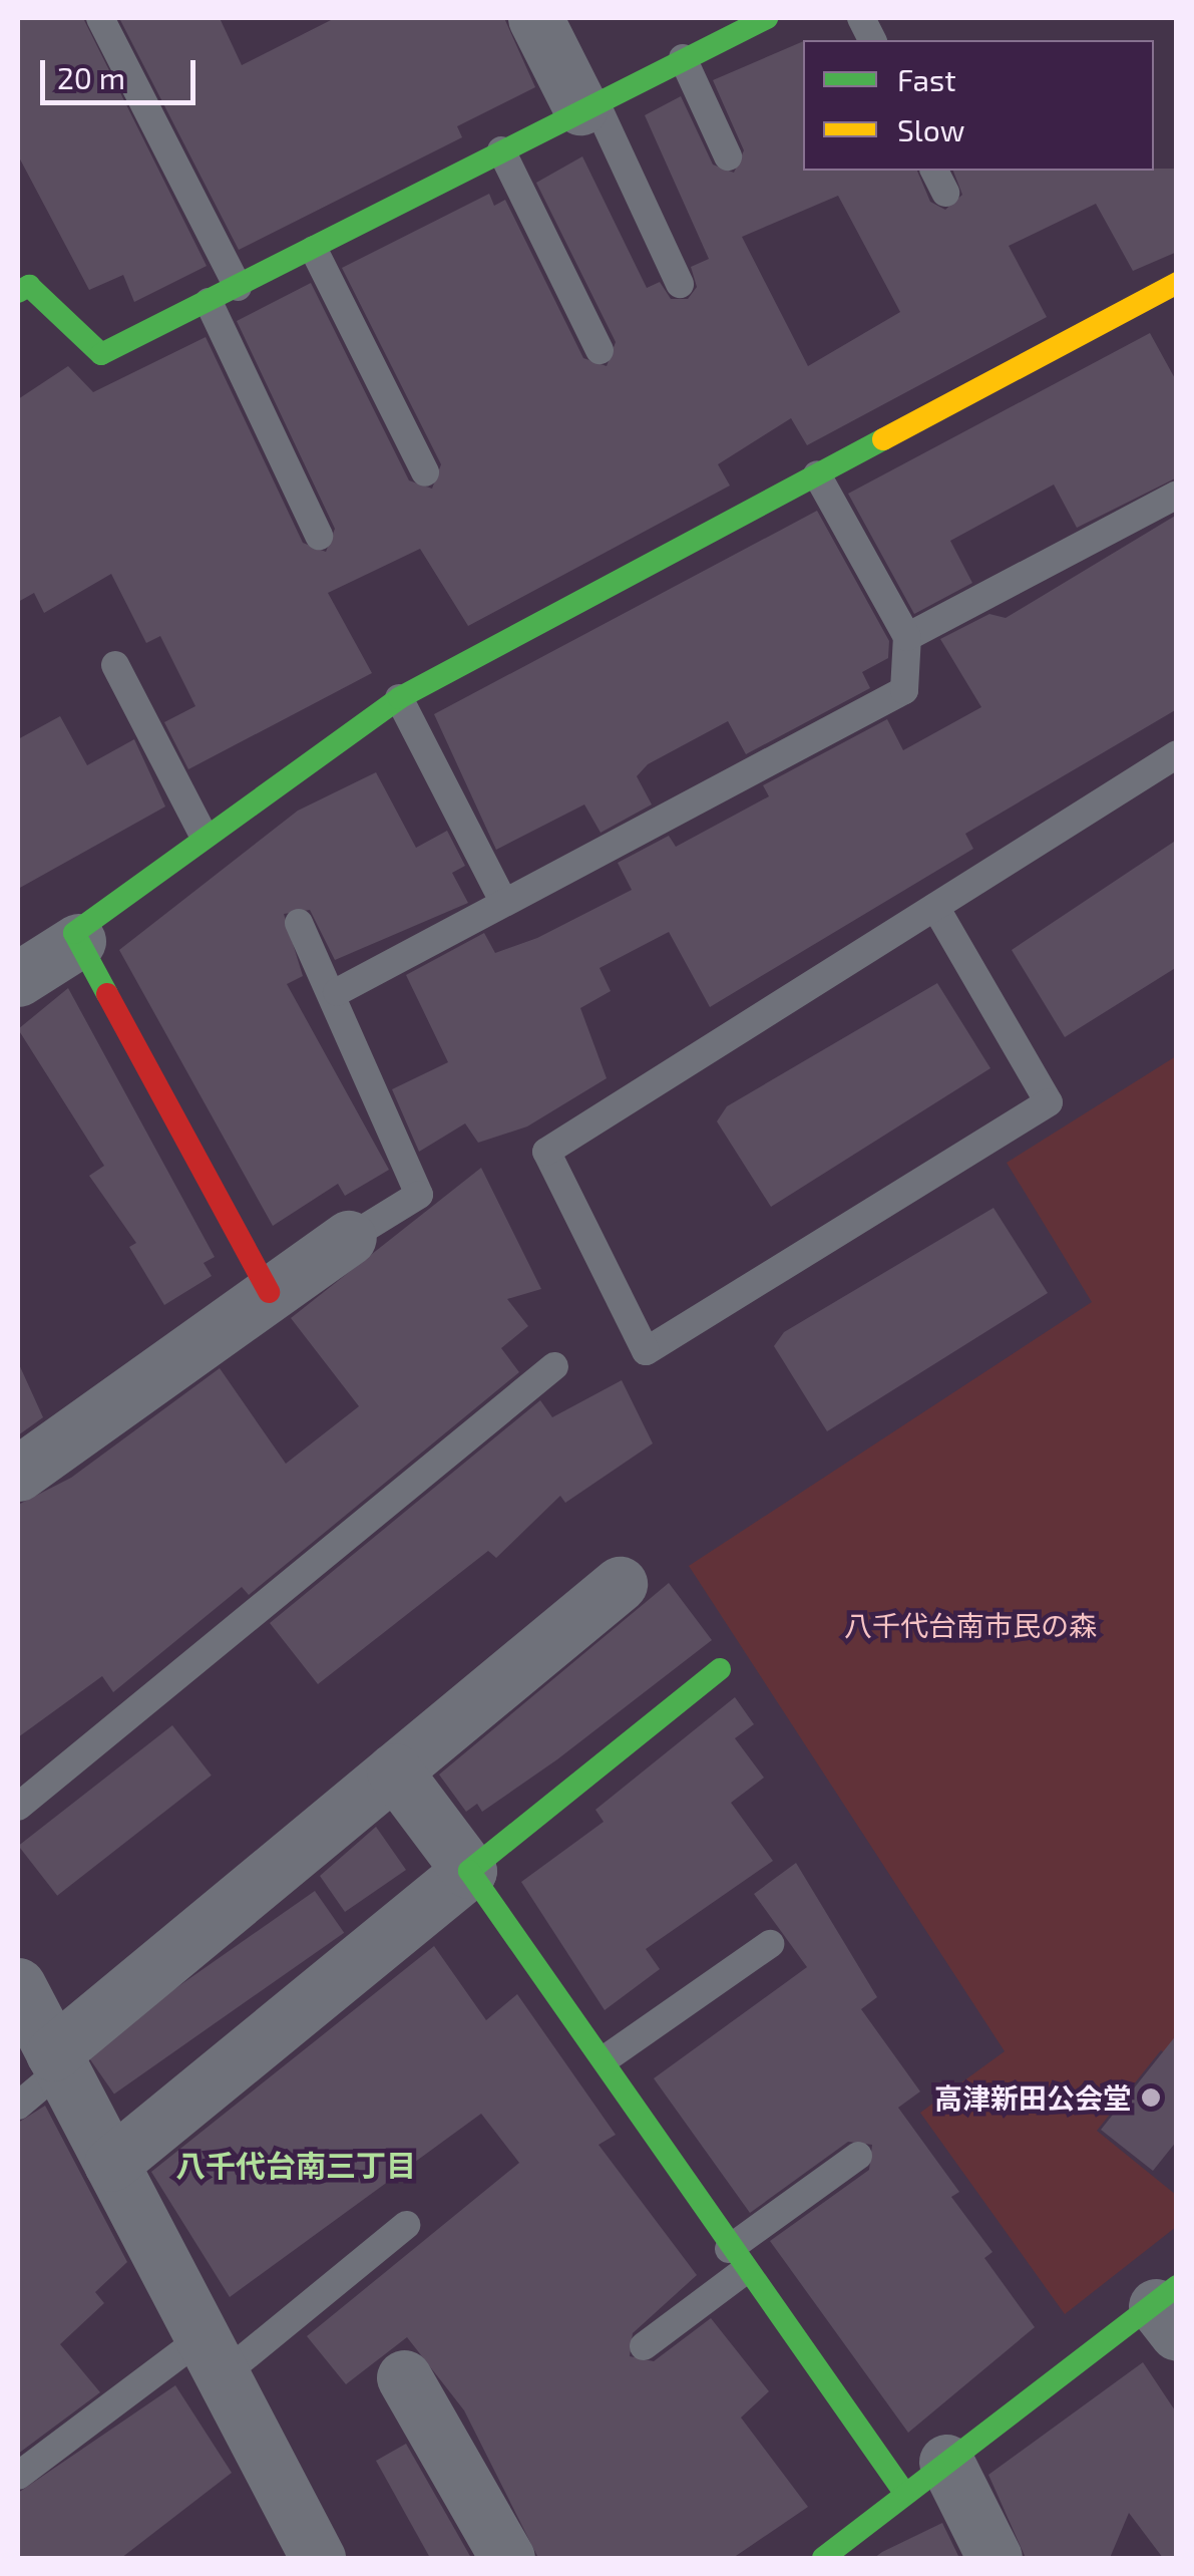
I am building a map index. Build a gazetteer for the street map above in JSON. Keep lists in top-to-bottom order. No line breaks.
{"districts":["八千代台南三丁目"],"parks":["八千代台南市民の森"],"places":["高津新田公会堂"],"legend":["Fast","Slow"],"scale_bar":"20 m"}
